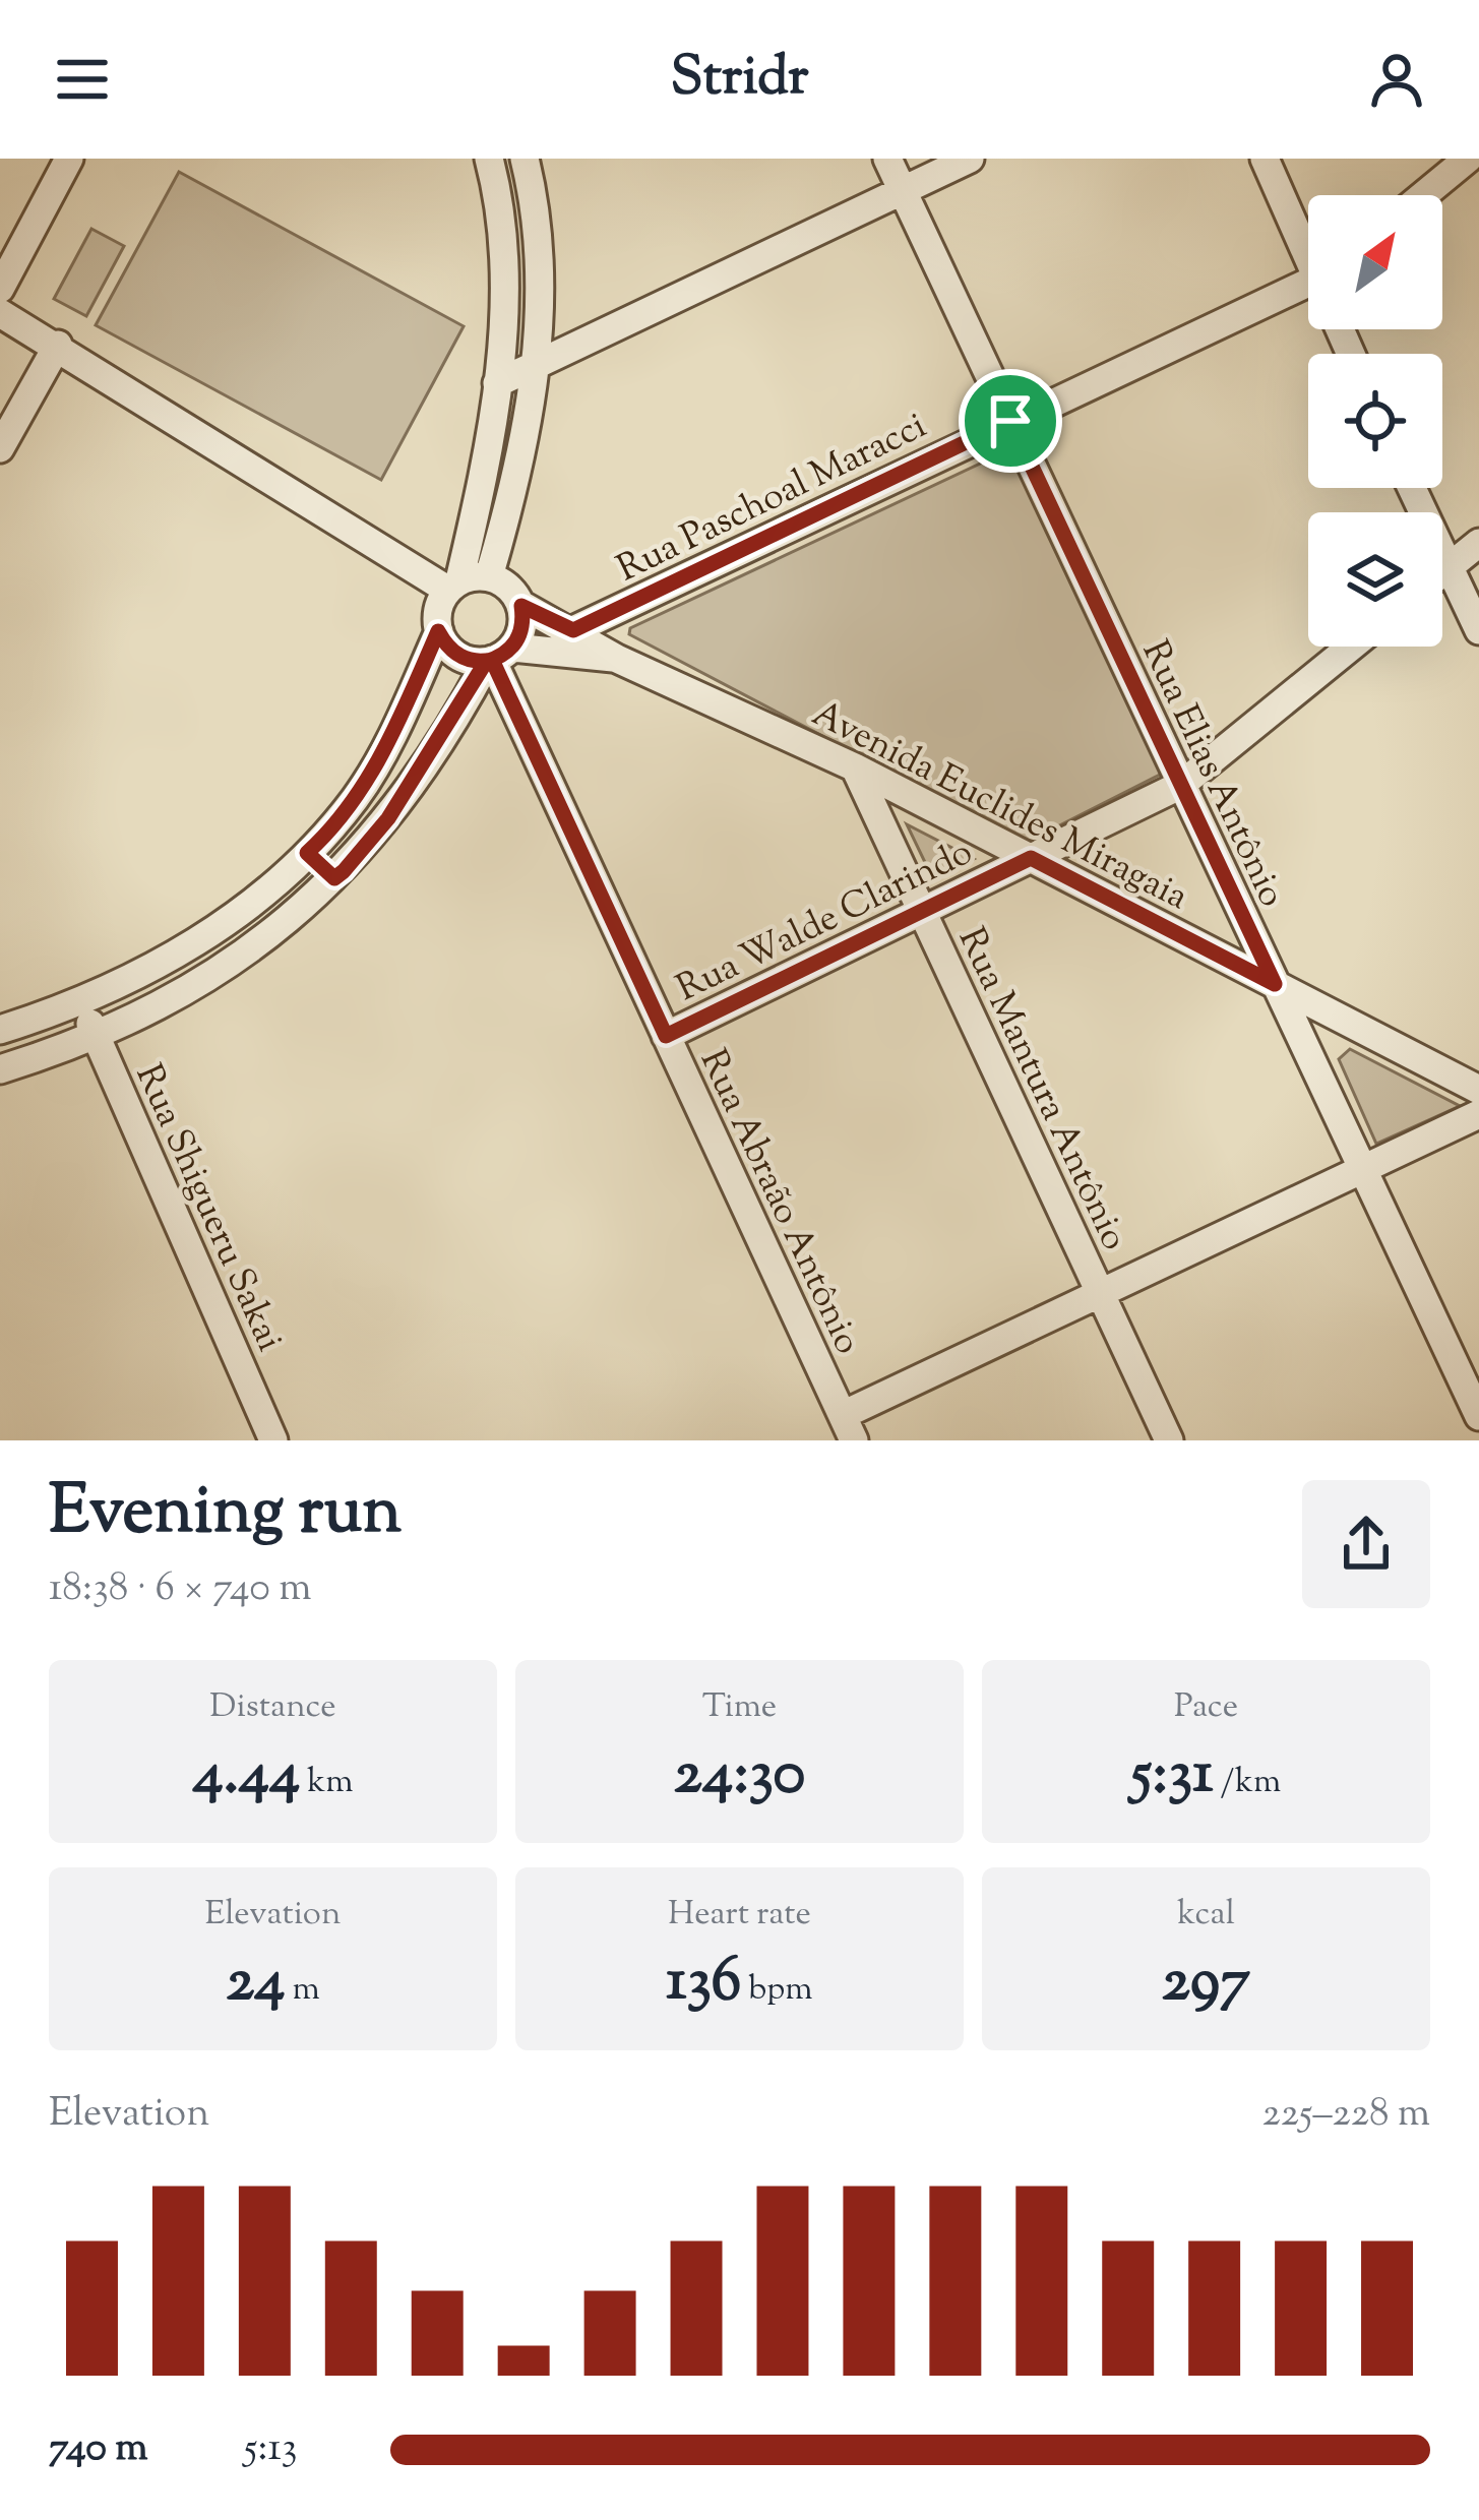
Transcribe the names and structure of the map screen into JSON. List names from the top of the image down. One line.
{"streets":{"street":["Rua Paschoal Maracci","Rua Elias Antônio","Avenida Euclides Miragaia","Rua Walde Clarindo","Rua Mantura Antônio","Rua Abraão Antônio","Rua Shigueru Sakai"]},"crossings":[["Rua Paschoal Maracci","Rua Elias Antônio"],["Rua Paschoal Maracci","Avenida Euclides Miragaia"],["Rua Elias Antônio","Avenida Euclides Miragaia"],["Rua Elias Antônio","Rua Walde Clarindo"],["Avenida Euclides Miragaia","Rua Walde Clarindo"],["Avenida Euclides Miragaia","Rua Mantura Antônio"],["Avenida Euclides Miragaia","Rua Abraão Antônio"],["Rua Walde Clarindo","Rua Mantura Antônio"],["Rua Walde Clarindo","Rua Abraão Antônio"]],"north":"top right","page":{"header":"Stridr","heading":["Evening run","18:38 · 6 × 740 m"],"stats":[["Distance","4.44 km"],["Time","24:30"],["Pace","5:31 /km"],["Elevation","24 m"],["Heart rate","136 bpm"],["kcal","297"]],"chart":["Elevation","225–228 m"],"list":[{"name":"740 m","note":"5:13"}]}}
